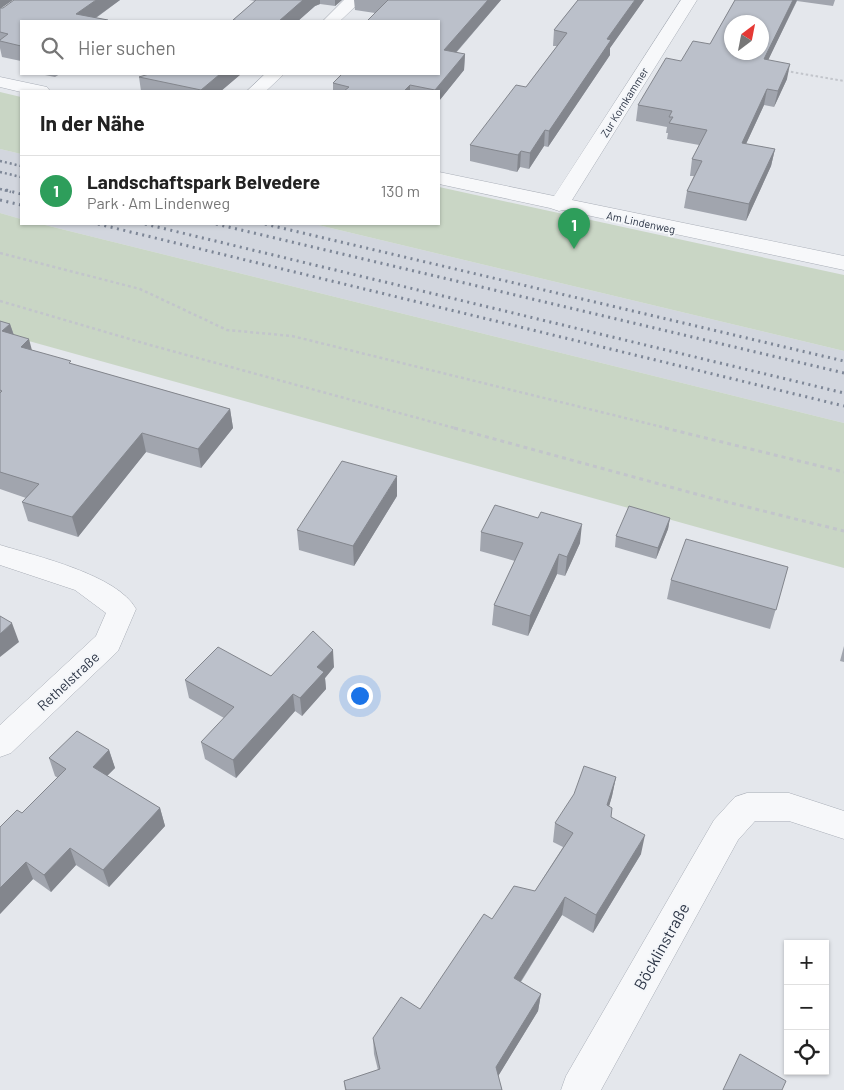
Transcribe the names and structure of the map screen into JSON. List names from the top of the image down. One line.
{"streets":{"street":["Zur Kornkammer","Am Lindenweg","Rethelstraße","Böcklinstraße"]},"crossings":[["Zur Kornkammer","Am Lindenweg"]],"north":"top right","page":{"search":"Hier suchen","heading":"In der Nähe","list":[{"mark":"1","name":"Landschaftspark Belvedere","note":"Park · Am Lindenweg","value":"130 m"}],"pins":"1","map_buttons":["+","−"]}}
